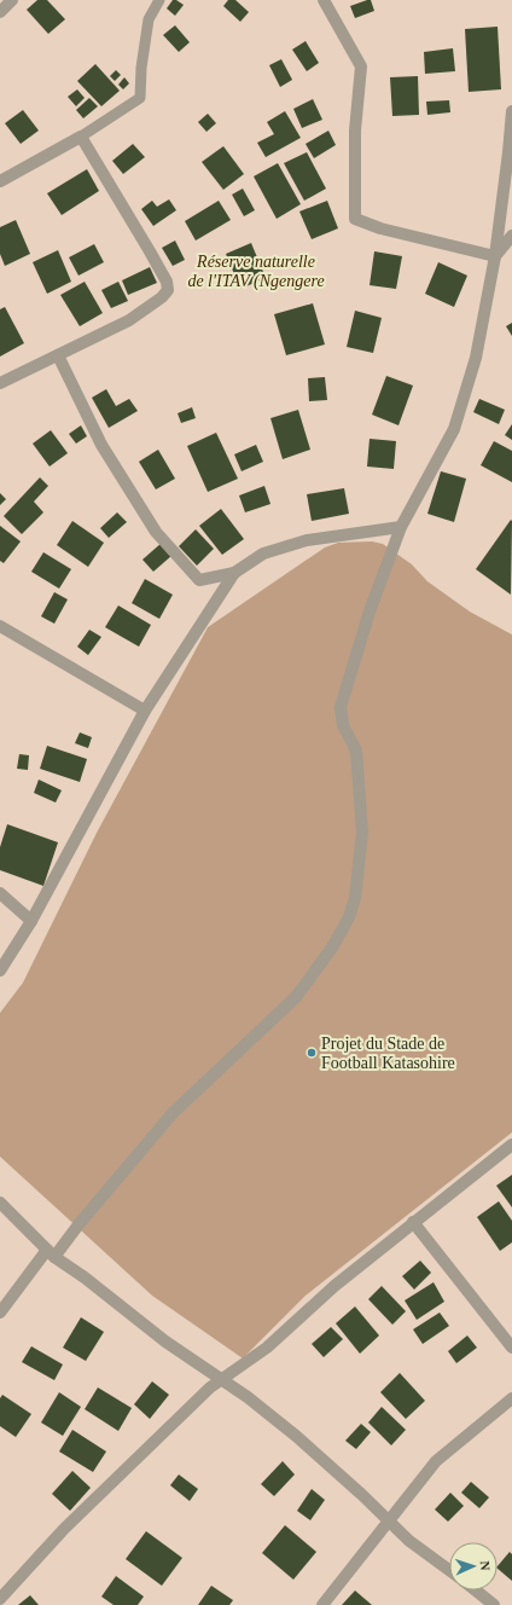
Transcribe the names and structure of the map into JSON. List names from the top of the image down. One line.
{"parks":["Réserve naturelle de l'ITAV (Ngengere"],"places":["Projet du Stade de Football Katasohire"],"north":"right"}
